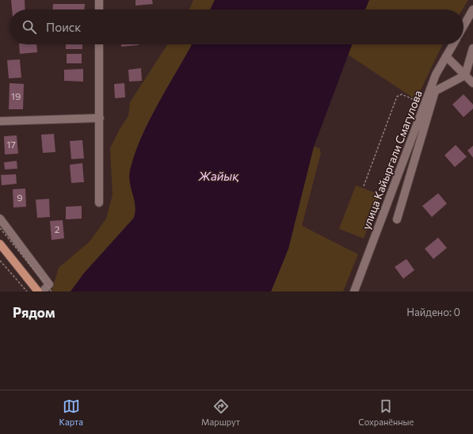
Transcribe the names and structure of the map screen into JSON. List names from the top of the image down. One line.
{"streets":{"street":["улица Кайыргали Смагулова"]},"water":["Жайық"],"house_numbers":["19","17","9","2"],"page":{"search":"Поиск","heading":["Рядом","Найдено: 0"],"nav":["Карта","Маршрут","Сохранённые"]}}
